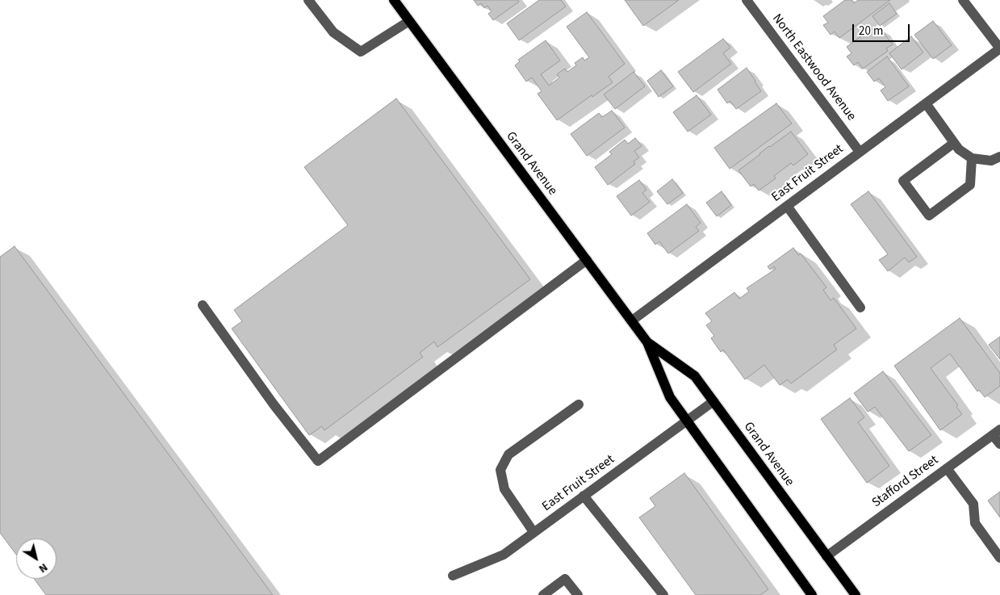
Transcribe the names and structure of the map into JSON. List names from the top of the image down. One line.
{"streets":{"main road":["Grand Avenue"],"street":["North Eastwood Avenue","East Fruit Street","Stafford Street"]},"crossings":[["North Eastwood Avenue","East Fruit Street"],["Grand Avenue","East Fruit Street"],["Grand Avenue","Stafford Street"]],"scale_bar":"20 m","north":"bottom right"}
